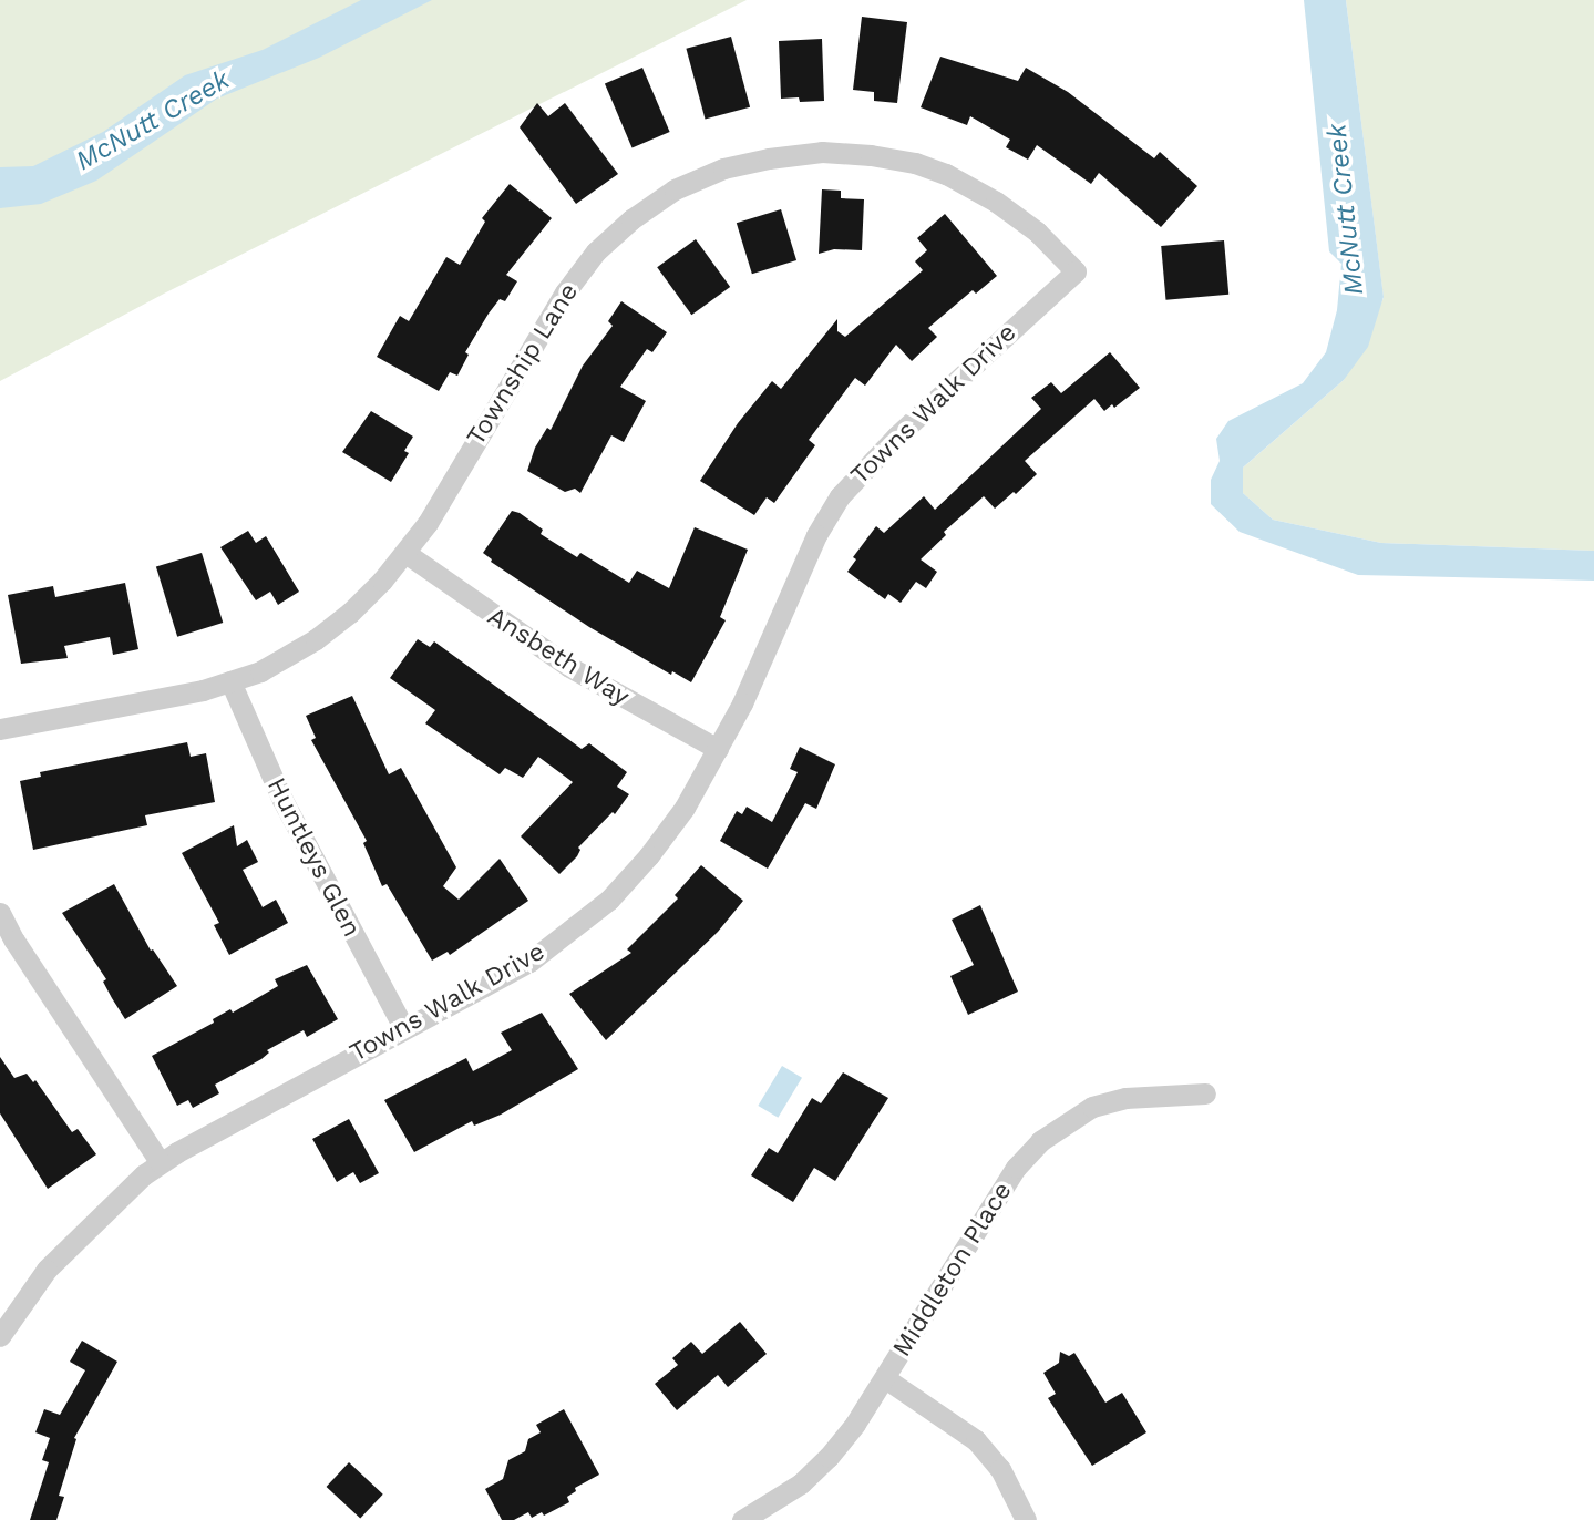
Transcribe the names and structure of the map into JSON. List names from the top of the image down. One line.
{"streets":{"street":["Township Lane","Towns Walk Drive","Ansbeth Way","Huntleys Glen","Middleton Place"]},"crossings":[["Township Lane","Towns Walk Drive"],["Township Lane","Ansbeth Way"],["Township Lane","Huntleys Glen"],["Towns Walk Drive","Ansbeth Way"],["Towns Walk Drive","Huntleys Glen"]],"water":["McNutt Creek"]}
